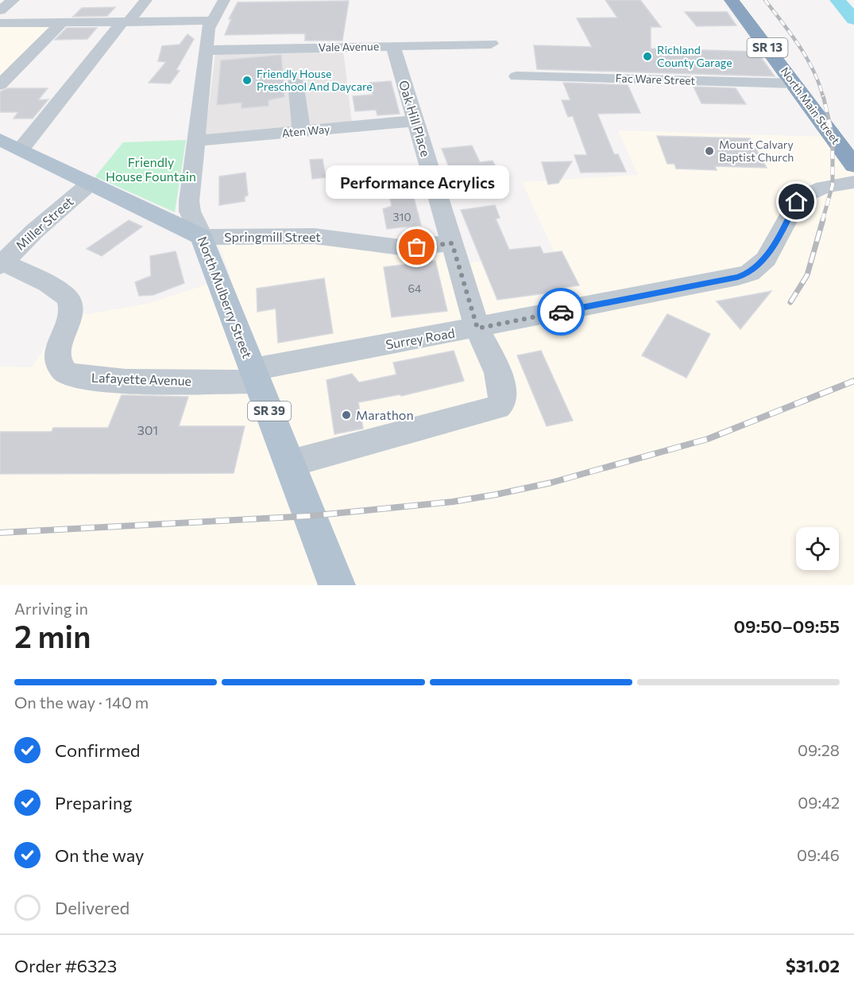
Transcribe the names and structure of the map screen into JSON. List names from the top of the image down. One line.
{"streets":{"highway":["SR 13","North Main Street"],"main road":["Springmill Street","North Mulberry Street","SR 39"],"street":["Vale Avenue","Fac Ware Street","Oak Hill Place","Aten Way","Miller Street","Surrey Road","Lafayette Avenue"]},"crossings":[["Vale Avenue","Oak Hill Place"],["Vale Avenue","North Mulberry Street"],["SR 13","Fac Ware Street"],["SR 13","North Main Street"],["Fac Ware Street","North Main Street"],["Oak Hill Place","Aten Way"],["Oak Hill Place","Springmill Street"],["Oak Hill Place","North Mulberry Street"],["Oak Hill Place","Surrey Road"],["Aten Way","North Mulberry Street"],["Miller Street","Springmill Street"],["Miller Street","Lafayette Avenue"],["Springmill Street","North Mulberry Street"],["North Mulberry Street","Surrey Road"],["North Mulberry Street","Lafayette Avenue"],["Surrey Road","Lafayette Avenue"]],"parks":["Friendly House Fountain"],"places":["Richland County Garage","Friendly House Preschool And Daycare","Mount Calvary Baptist Church","Performance Acrylics","Marathon"],"house_numbers":["310","64","301"],"page":{"bubble":"Performance Acrylics","heading":["2 min","Arriving in","09:50–09:55"],"panel":["Order #6323","$31.02"],"bar":"On the way · 140 m","list":[["Confirmed","09:28"],["Preparing","09:42"],["On the way","09:46"],"Delivered"]}}
